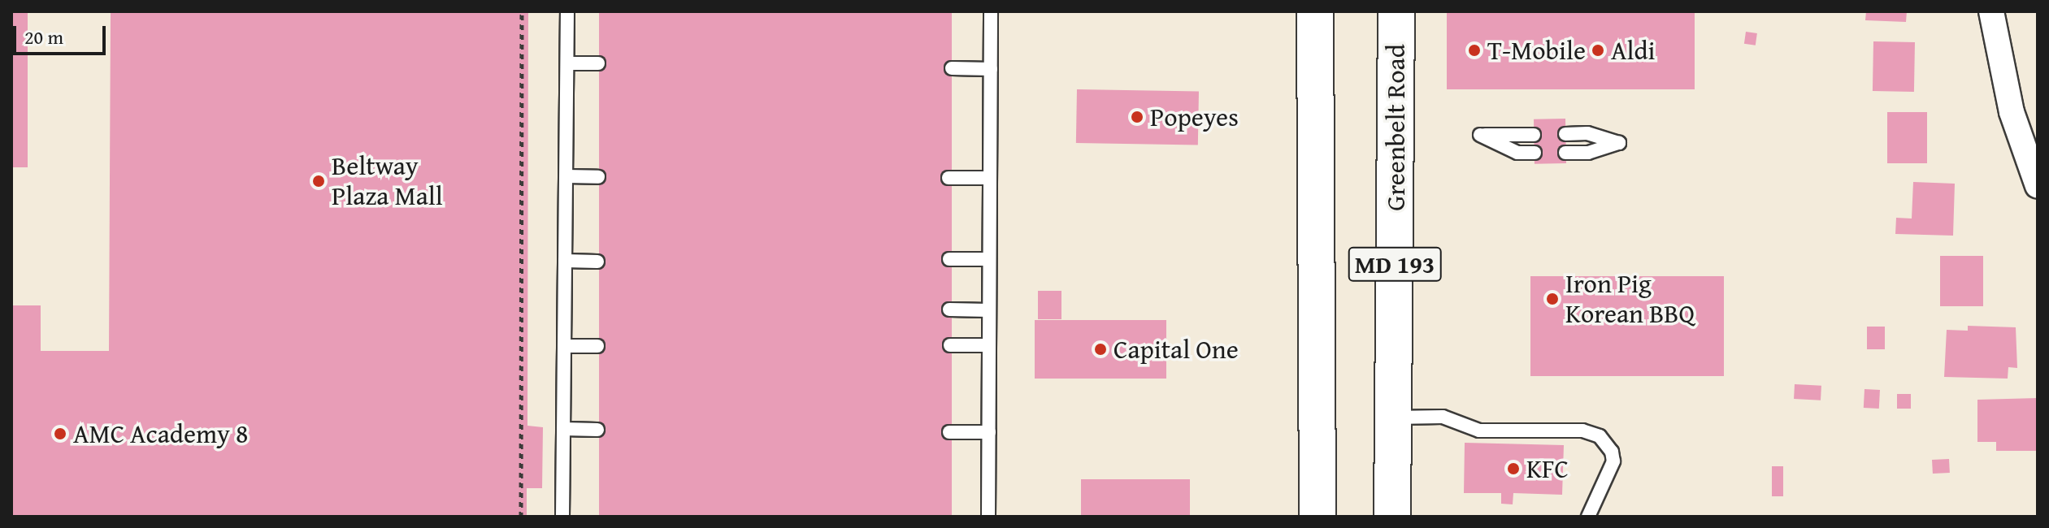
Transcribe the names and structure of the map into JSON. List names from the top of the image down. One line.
{"streets":{"main road":["Greenbelt Road","MD 193"]},"places":["T-Mobile","Aldi","Popeyes","Beltway Plaza Mall","Iron Pig Korean BBQ","Capital One","AMC Academy 8","KFC"],"scale_bar":"20 m"}
